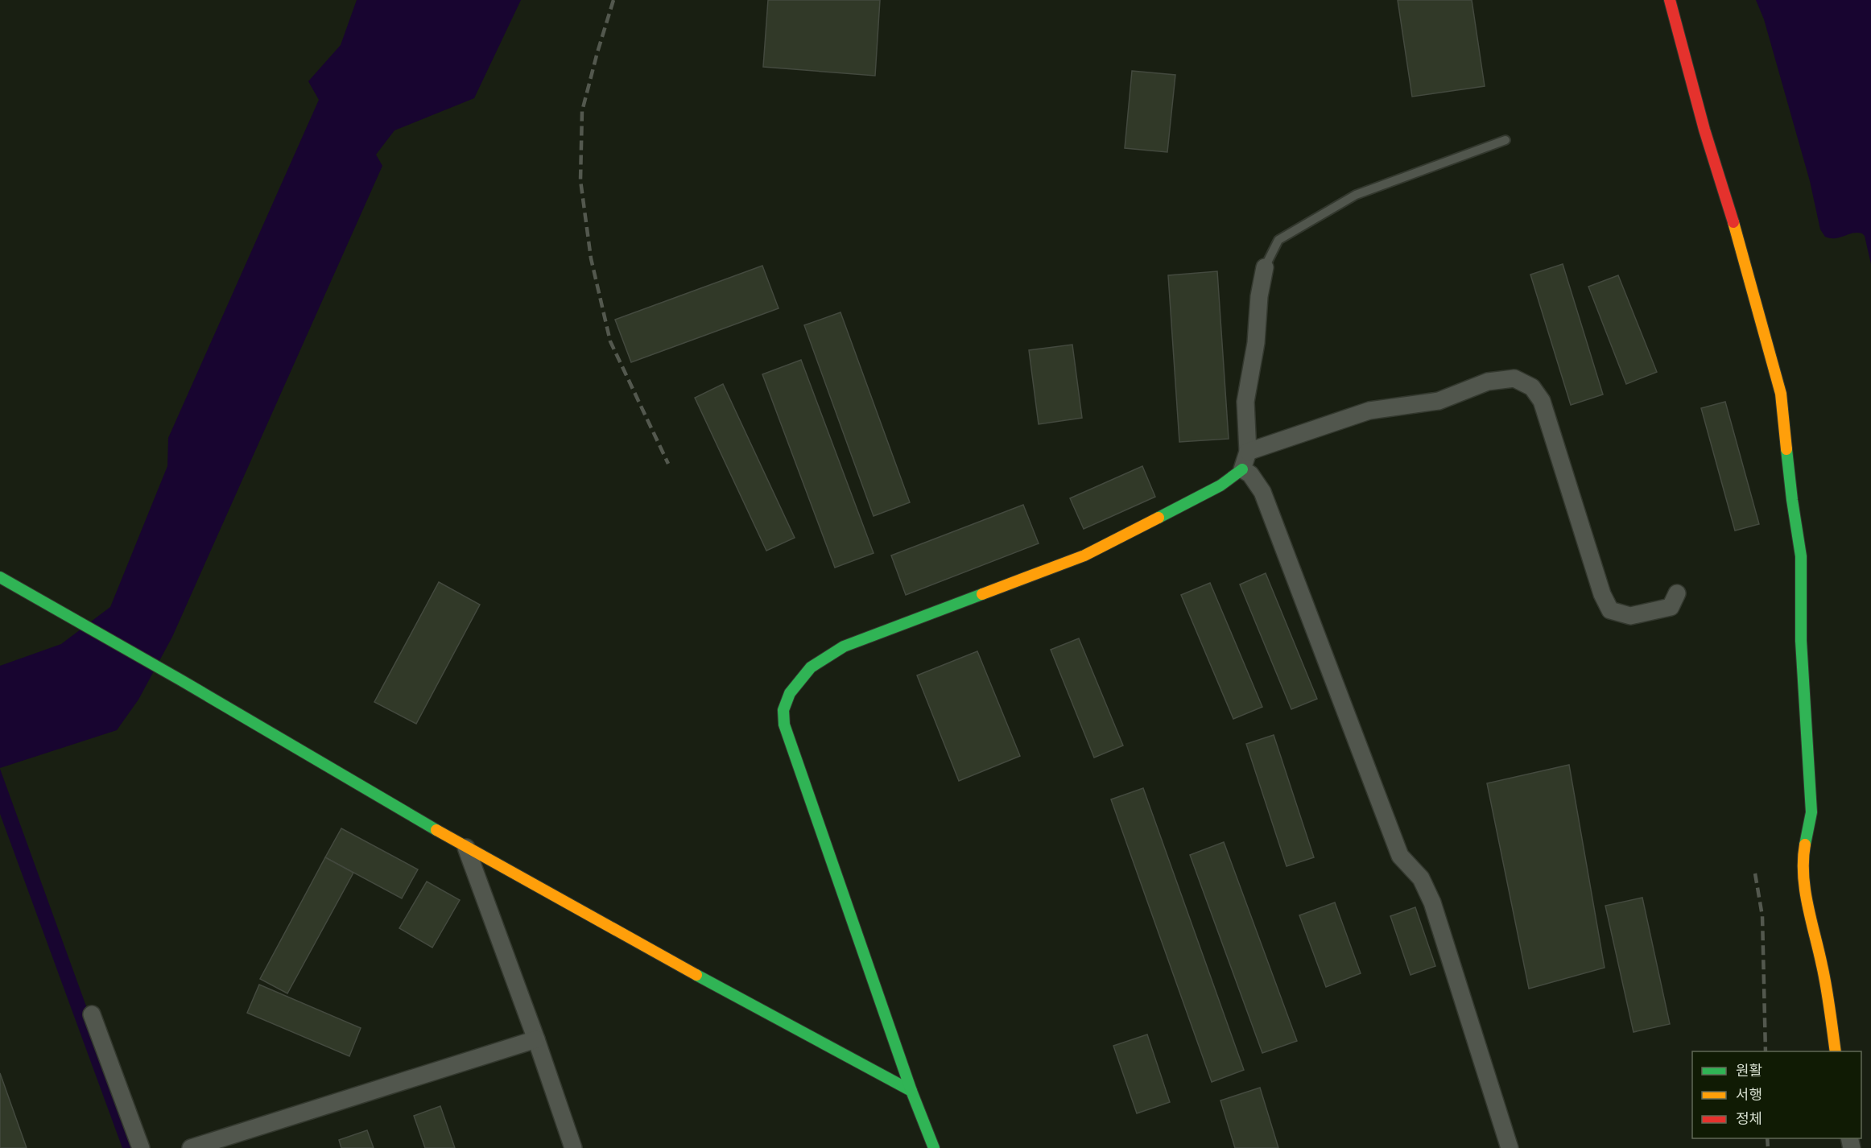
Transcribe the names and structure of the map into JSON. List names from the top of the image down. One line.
{"legend":["원활","서행","정체"]}
